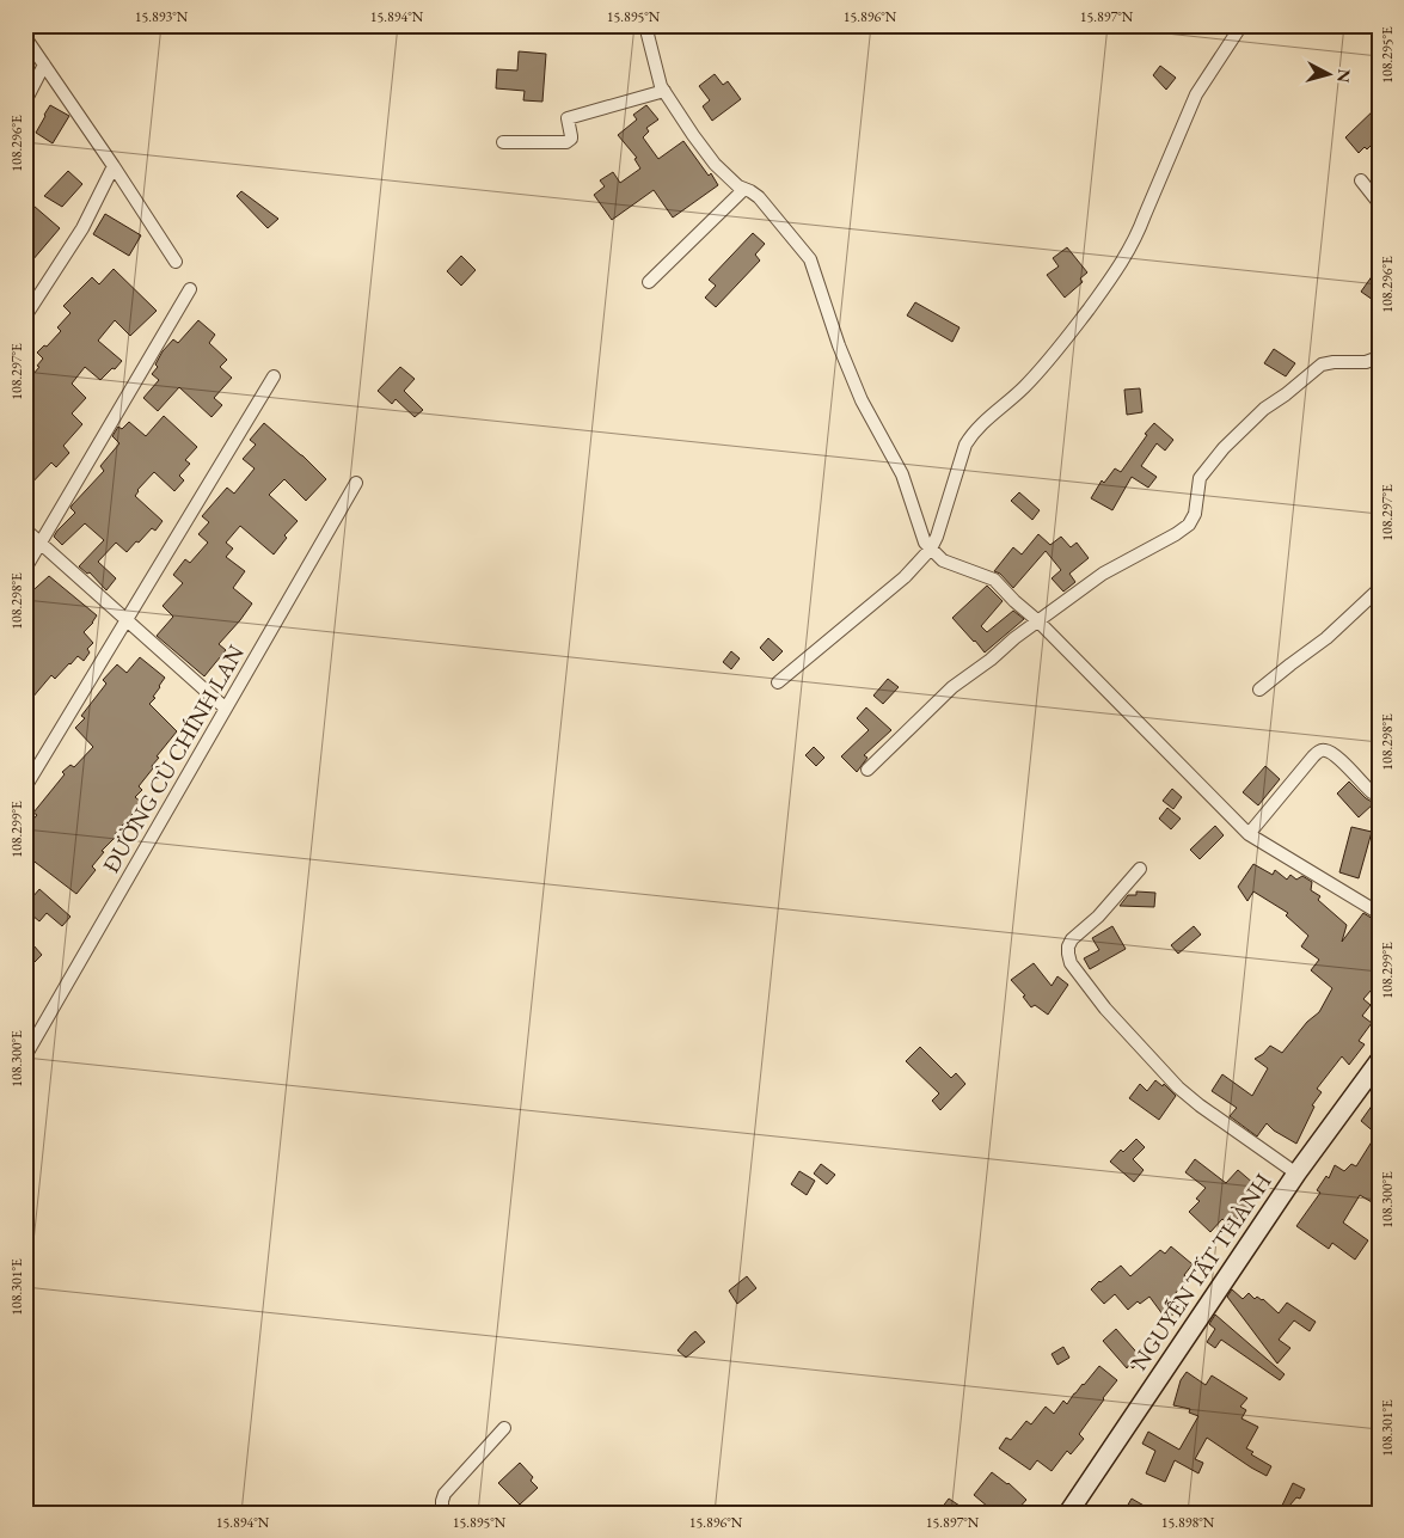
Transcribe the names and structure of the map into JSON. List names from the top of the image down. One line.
{"streets":{"main road":["NGUYỄN TẤT THÀNH"],"street":["ĐƯỜNG CÙ CHÍNH LAN"]},"north":"right","coordinates":["15.893°N","15.894°N","15.895°N","15.896°N","15.897°N","108.295°E","108.296°E","108.297°E","108.298°E","108.299°E","108.300°E","108.301°E","15.898°N"]}
